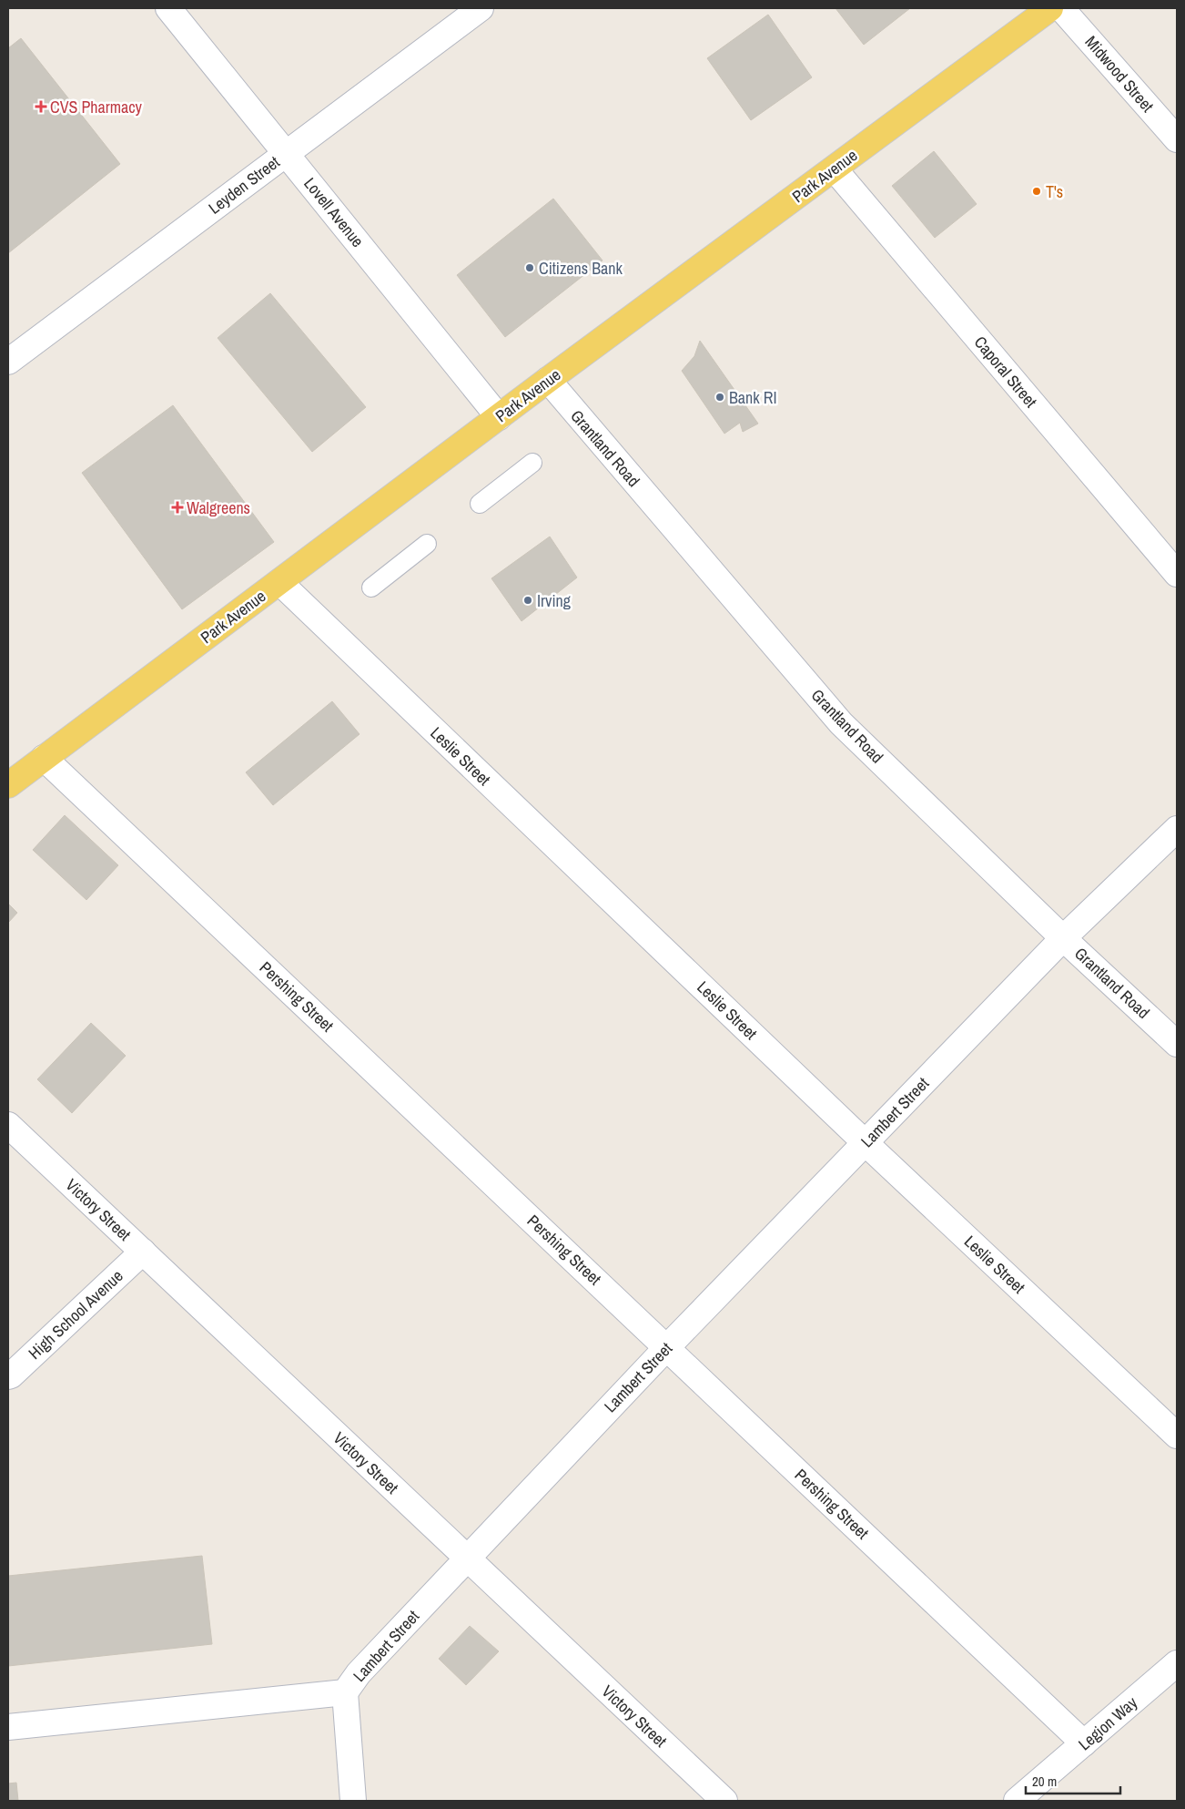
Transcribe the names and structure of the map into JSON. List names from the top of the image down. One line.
{"streets":{"main road":["Park Avenue"],"street":["Midwood Street","Leyden Street","Lovell Avenue","Caporal Street","Grantland Road","Leslie Street","Pershing Street","Lambert Street","Victory Street","High School Avenue","Legion Way"]},"crossings":[["Park Avenue","Lovell Avenue"],["Park Avenue","Caporal Street"],["Park Avenue","Grantland Road"],["Park Avenue","Leslie Street"],["Park Avenue","Pershing Street"],["Leyden Street","Lovell Avenue"],["Grantland Road","Lambert Street"],["Leslie Street","Lambert Street"],["Pershing Street","Lambert Street"],["Pershing Street","Legion Way"],["Lambert Street","Victory Street"],["Victory Street","High School Avenue"]],"places":{"health":["CVS Pharmacy","Walgreens"],"other":["T's","Citizens Bank","Bank RI","Irving"]},"scale_bar":"20 m"}
